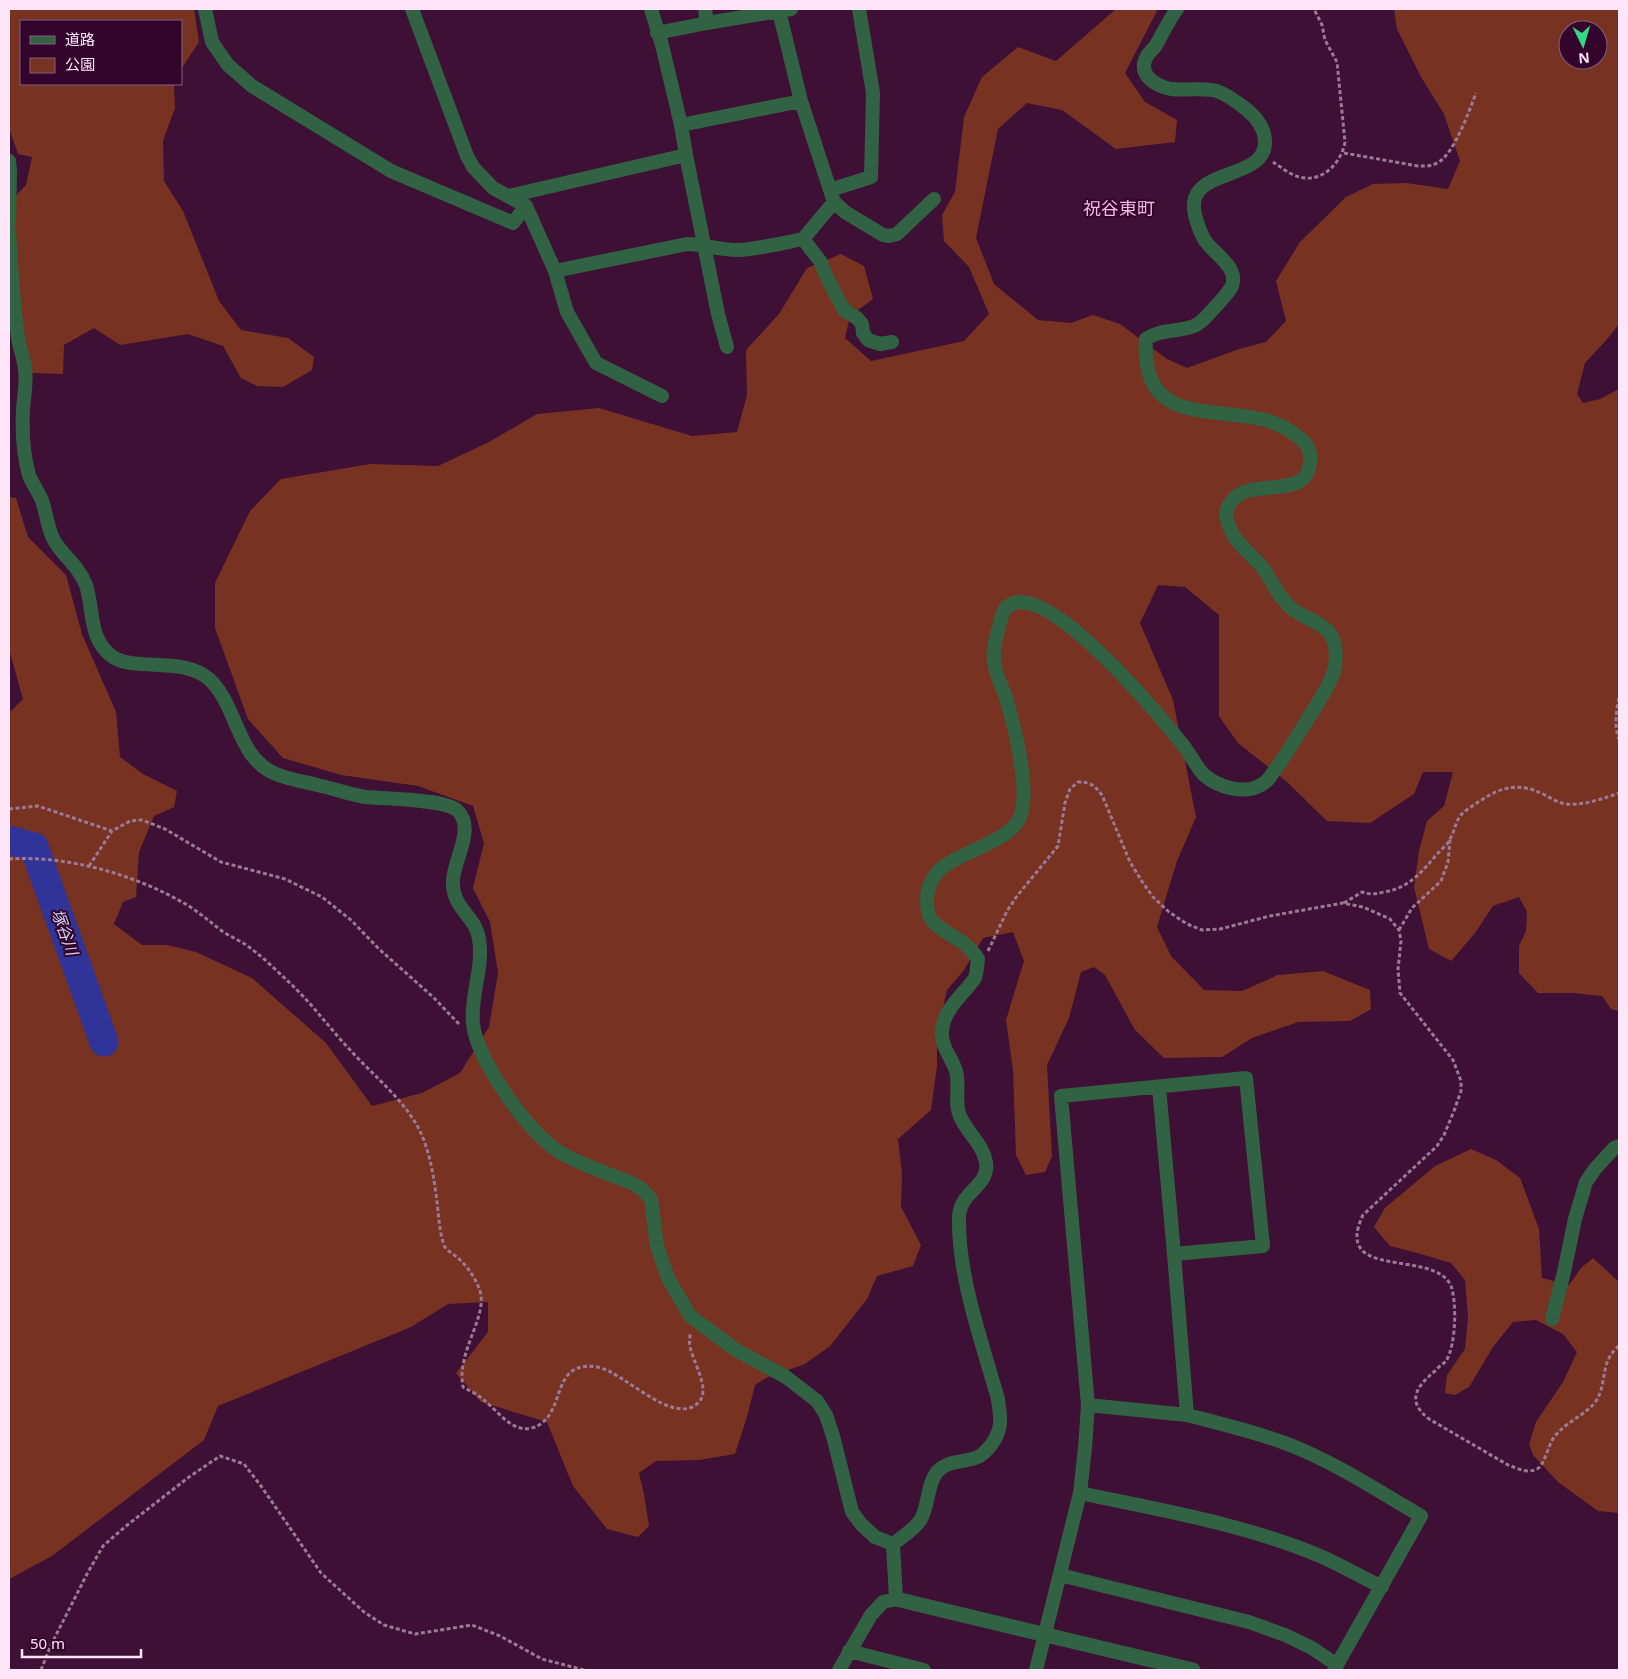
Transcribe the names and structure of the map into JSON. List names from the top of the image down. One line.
{"districts":["祝谷東町"],"water":["塚谷川"],"legend":["道路","公園"],"scale_bar":"50 m","north":"bottom"}
